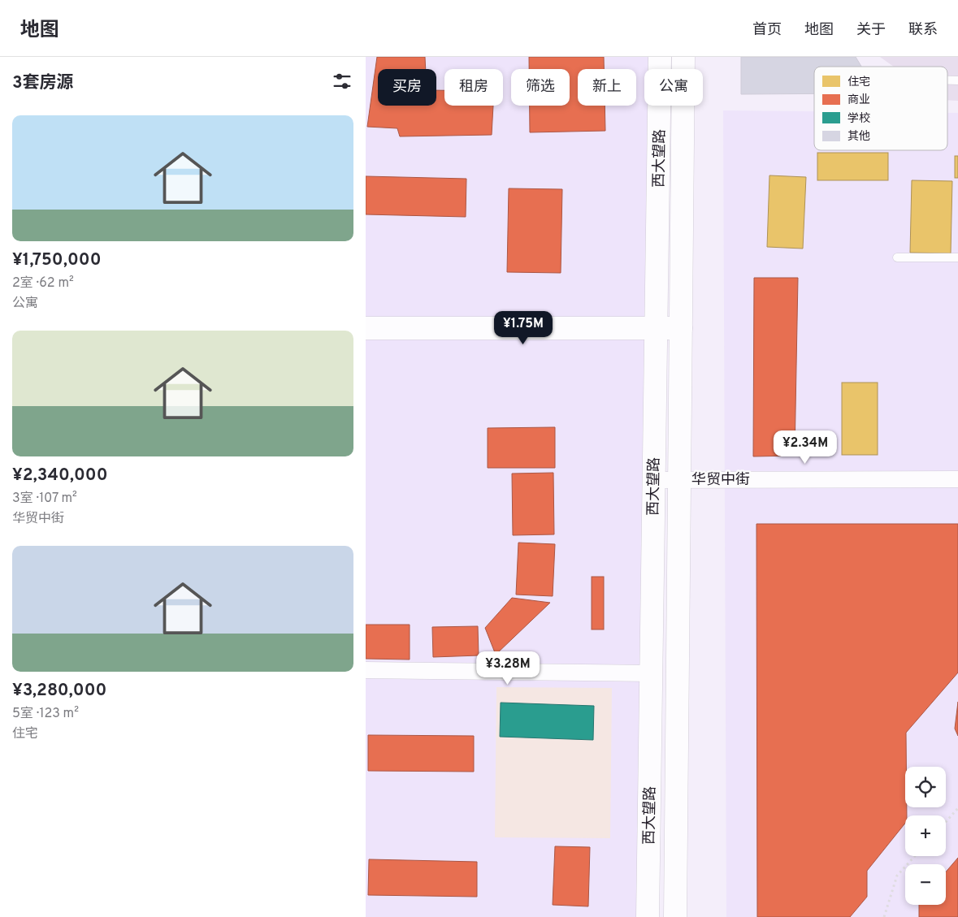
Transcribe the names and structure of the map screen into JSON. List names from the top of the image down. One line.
{"streets":{"main road":["西大望路"],"street":["华贸中街"]},"crossings":[["西大望路","华贸中街"]],"legend":["住宅","商业","学校","其他"],"page":{"header":"地图","nav":["首页","地图","关于","联系"],"heading":"3套房源","chip":["买房","租房","筛选","新上","公寓"],"list":[{"name":"¥1,750,000","note":"2室 · 62 m² · 公寓"},{"name":"¥2,340,000","note":"3室 · 107 m² · 华贸中街"},{"name":"¥3,280,000","note":"5室 · 123 m² · 住宅"}],"price":["¥1.75M","¥2.34M","¥3.28M"],"map_buttons":["+","−"]}}
